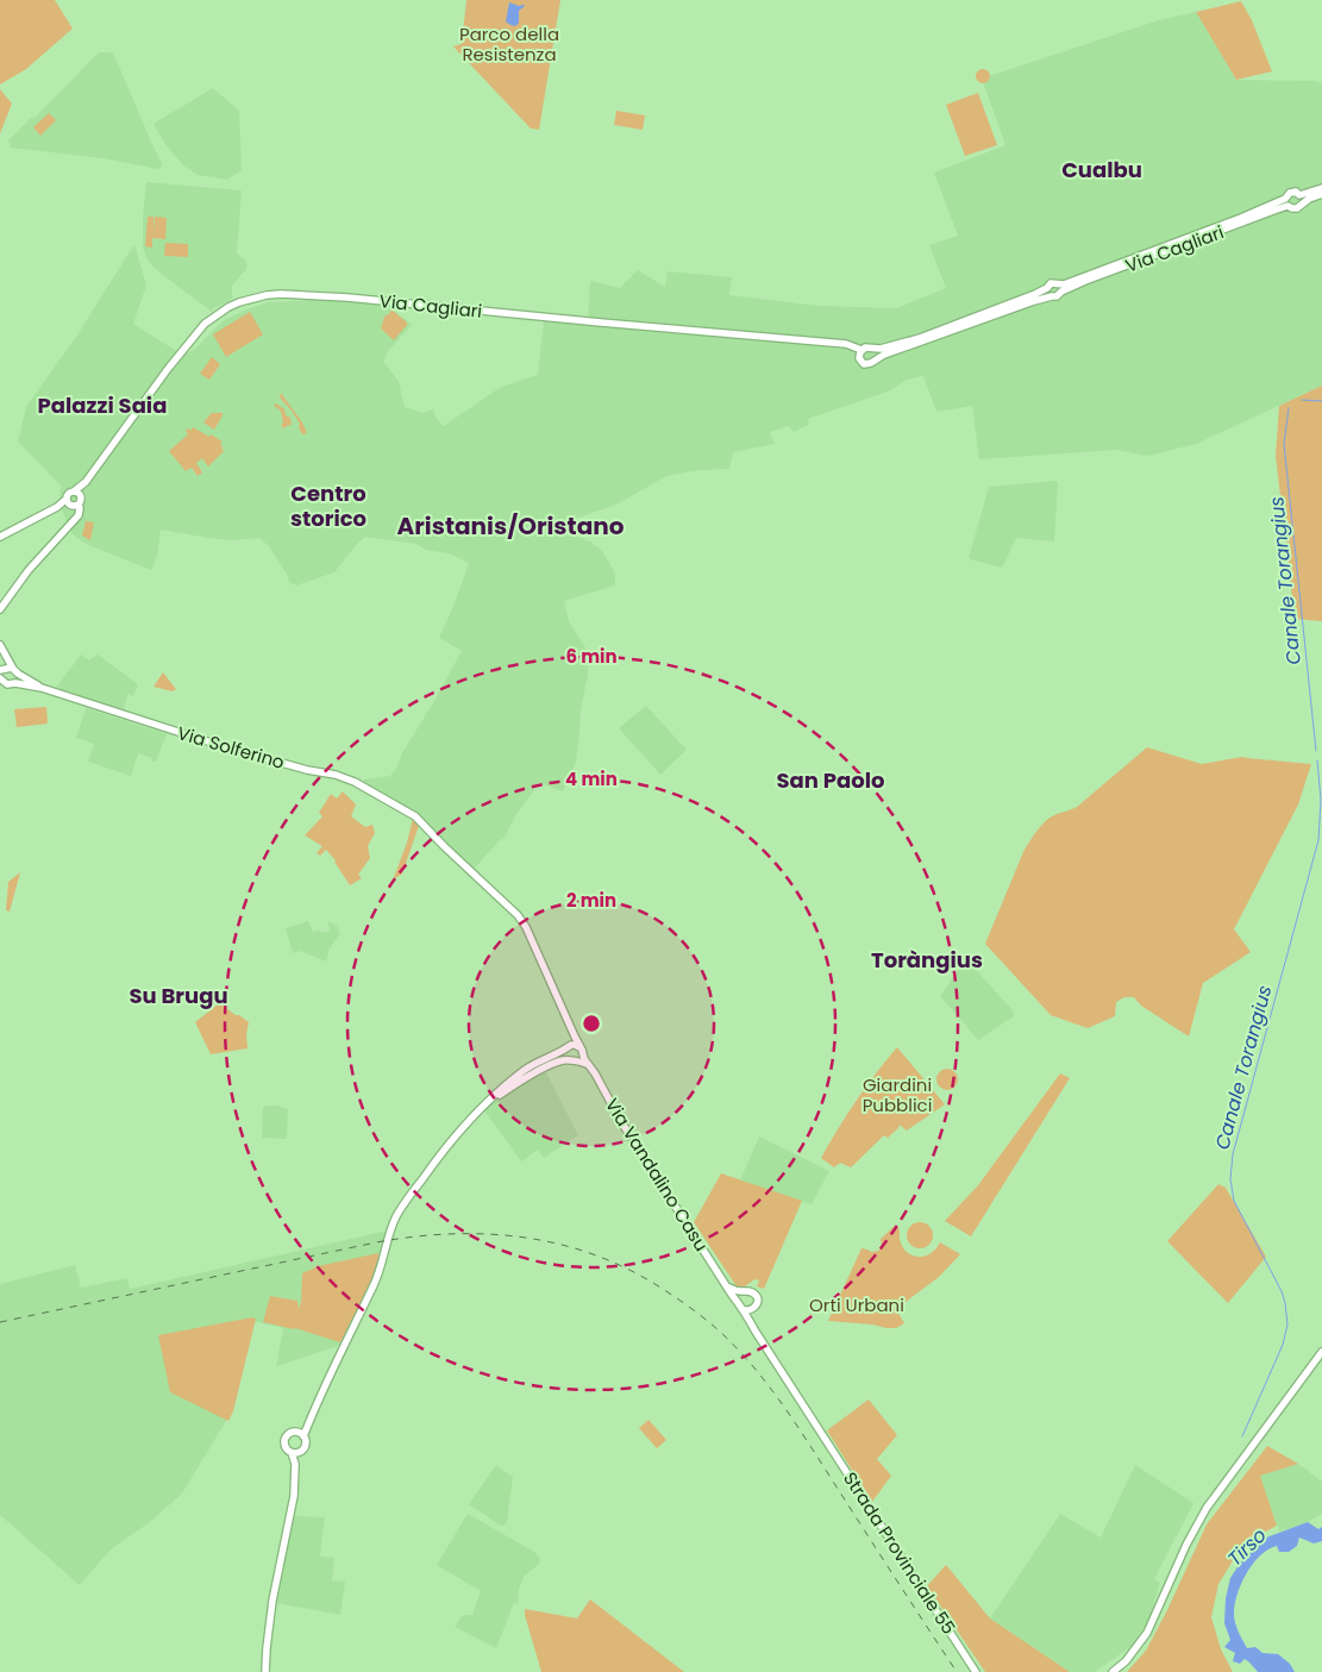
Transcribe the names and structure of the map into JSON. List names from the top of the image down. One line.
{"streets":{"main road":["Via Cagliari","Via Solferino","Via Vandalino Casu","Strada Provinciale 55"]},"crossings":[["Via Solferino","Via Vandalino Casu"],["Via Vandalino Casu","Strada Provinciale 55"]],"districts":["Cualbu","Palazzi Saia","Centro storico","Aristanis/Oristano","San Paolo","Toràngius","Su Brugu"],"water":["Canale Torangius","Tirso"],"parks":["Parco della Resistenza","Giardini Pubblici","Orti Urbani"],"rings":["6 min","4 min","2 min"]}
